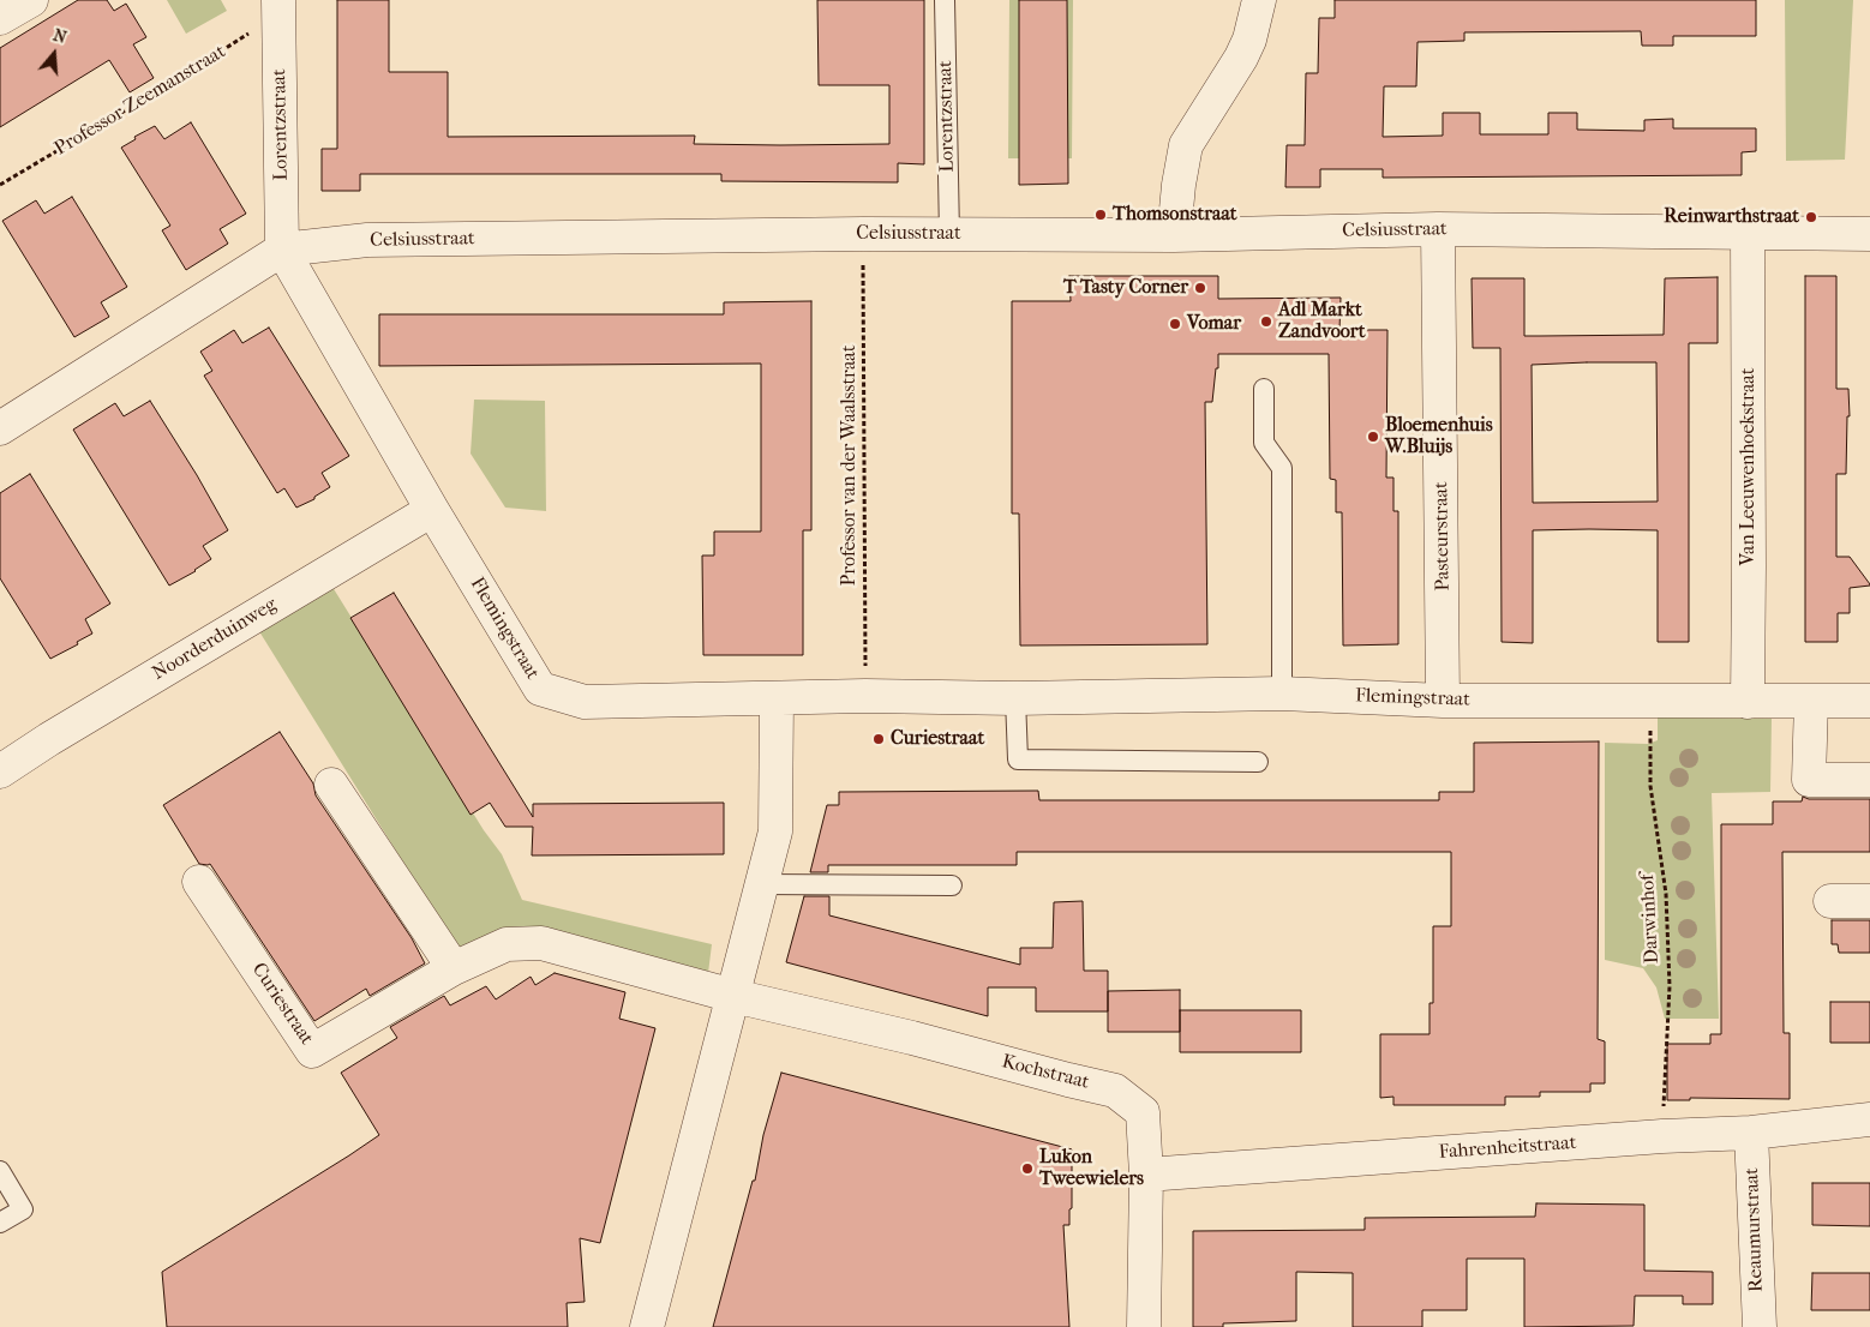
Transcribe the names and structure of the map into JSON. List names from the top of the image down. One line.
{"streets":{"street":["Lorentzstraat","Celsiusstraat","Van Leeuwenhoekstraat","Pasteurstraat","Flemingstraat","Noorderduinweg","Curiestraat","Kochstraat","Fahrenheitstraat","Reaumurstraat"],"path":["Professor Zeemanstraat","Professor van der Waalsstraat","Darwinhof"]},"crossings":[["Professor Zeemanstraat","Lorentzstraat"],["Lorentzstraat","Celsiusstraat"],["Lorentzstraat","Flemingstraat"],["Celsiusstraat","Professor van der Waalsstraat"],["Celsiusstraat","Van Leeuwenhoekstraat"],["Celsiusstraat","Pasteurstraat"],["Celsiusstraat","Flemingstraat"],["Professor van der Waalsstraat","Flemingstraat"],["Van Leeuwenhoekstraat","Flemingstraat"],["Pasteurstraat","Flemingstraat"],["Flemingstraat","Noorderduinweg"],["Flemingstraat","Darwinhof"],["Darwinhof","Fahrenheitstraat"],["Curiestraat","Kochstraat"],["Kochstraat","Fahrenheitstraat"],["Fahrenheitstraat","Reaumurstraat"]],"places":["Thomsonstraat","Reinwarthstraat","T Tasty Corner","Adl Markt Zandvoort","Vomar","Bloemenhuis W.Bluijs","Curiestraat","Lukon Tweewielers"],"north":"top"}
